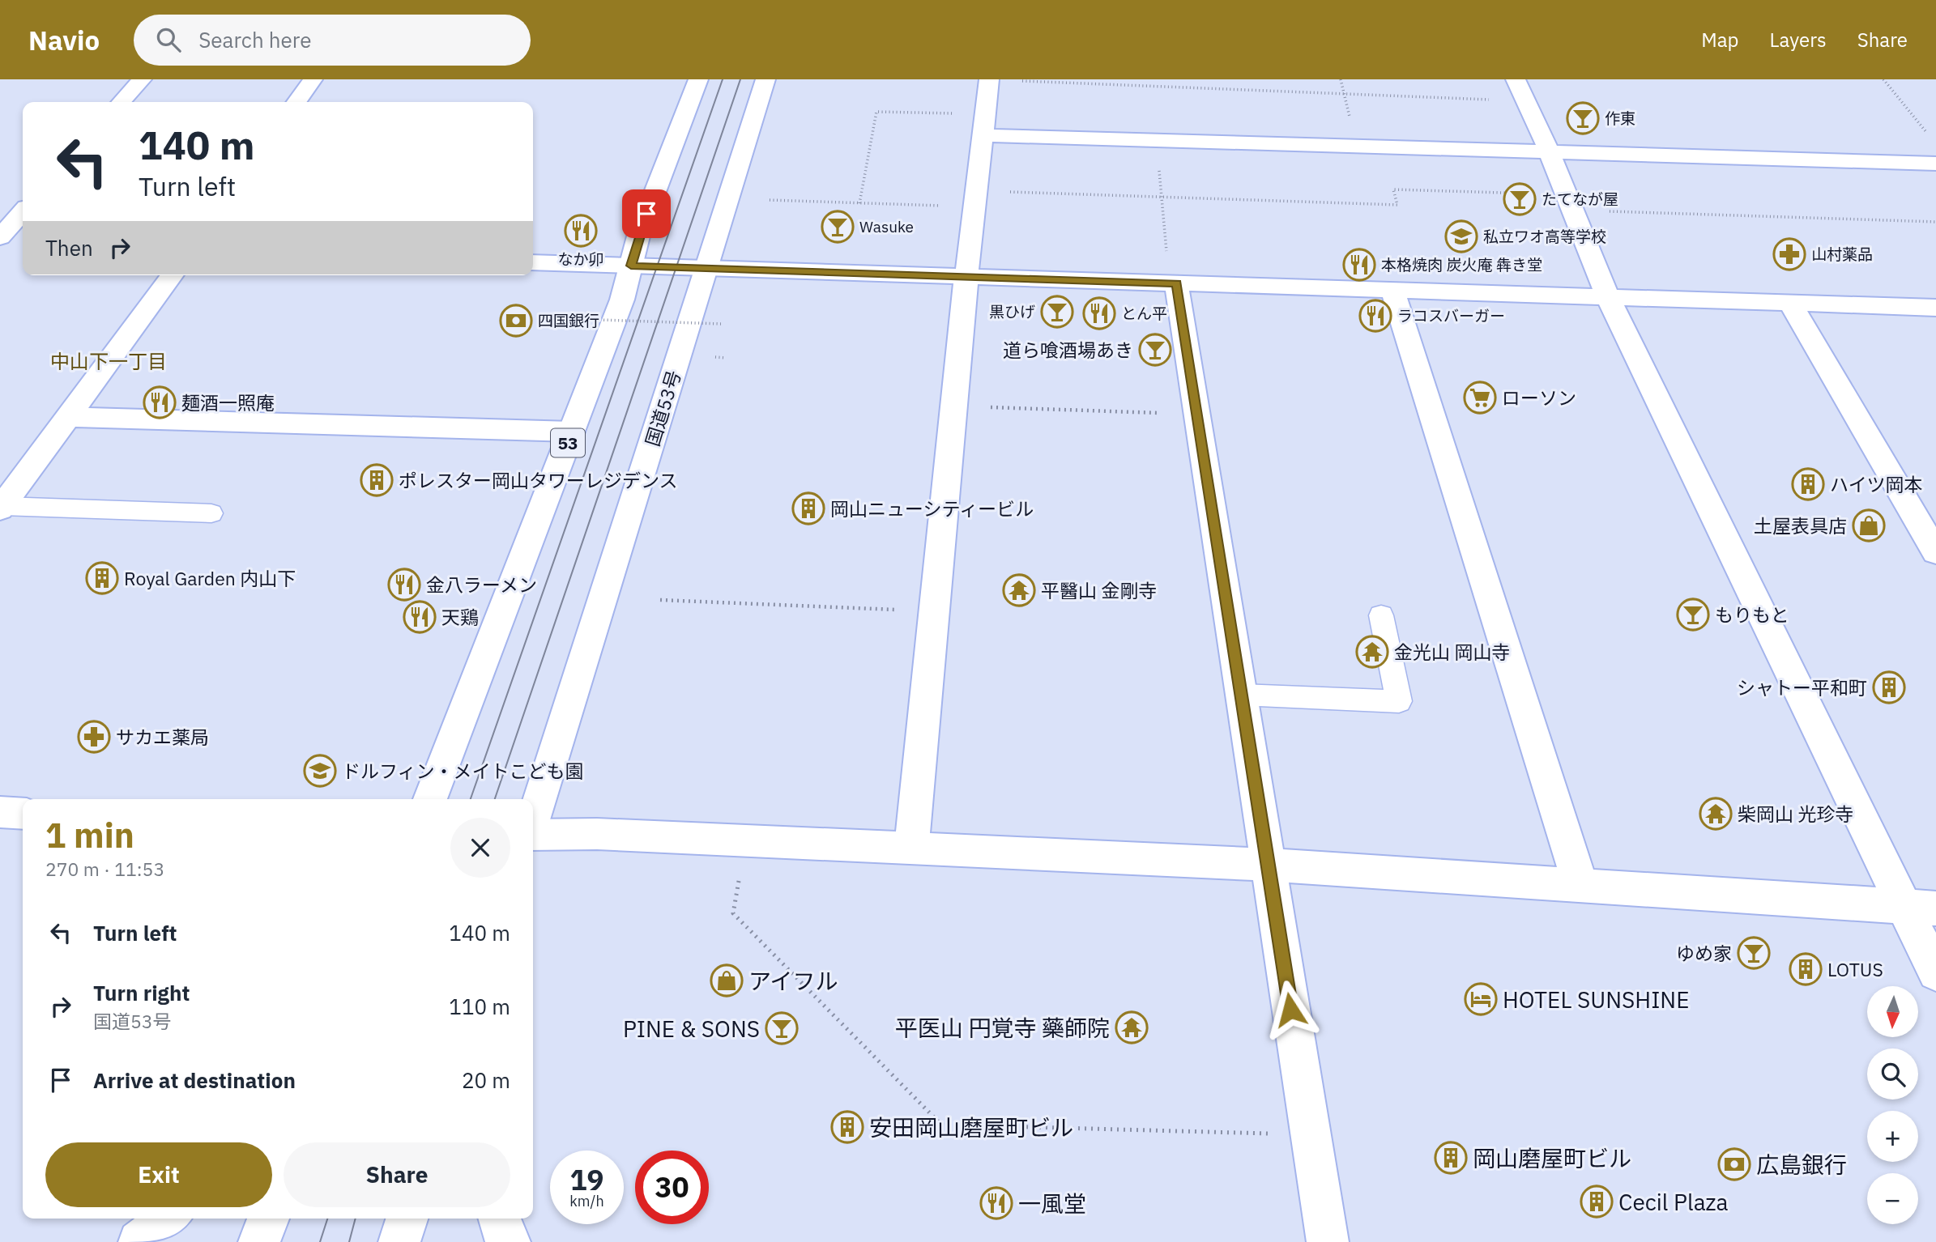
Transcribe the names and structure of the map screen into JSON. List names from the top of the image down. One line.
{"streets":{"main road":["国道53号","53"]},"districts":["中山下一丁目"],"places":{"bar":["作東","たてなが屋","Wasuke","黒ひげ","道ら喰酒場あき","もりもと","ゆめ家","PINE & SONS"],"restaurant":["なか卯","本格焼肉 炭火庵 犇き堂","とん平","ラコスバーガー","麺酒一照庵","金八ラーメン","天鶏","一風堂"],"school or university":["私立ワオ高等学校","ドルフィン・メイトこども園"],"pharmacy":["山村薬品","サカエ薬局"],"bank":["四国銀行","広島銀行"],"supermarket":["ローソン"],"building":["ポレスター岡山タワーレジデンス","ハイツ岡本","岡山ニューシティービル","Royal Garden 内山下","シャトー平和町","LOTUS","安田岡山磨屋町ビル","岡山磨屋町ビル","Cecil Plaza"],"shop":["土屋表具店","アイフル"],"temple":["平醫山 金剛寺","金光山 岡山寺","柴岡山 光珍寺","平医山 円覚寺 藥師院"],"hotel":["HOTEL SUNSHINE"]},"north":"bottom","page":{"header":"Navio","search":"Search here","nav":["Map","Layers","Share"],"turn":["140 m","Turn left"],"then":"Then","heading":["1 min","270 m · 11:53"],"list":[{"name":"Turn left","value":"140 m"},{"name":"Turn right","note":"国道53号","value":"110 m"},{"name":"Arrive at destination","value":"20 m"}],"map_buttons":["+","−"],"buttons":["Exit","Share"],"speed":"19 km/h","limit":"30"}}
